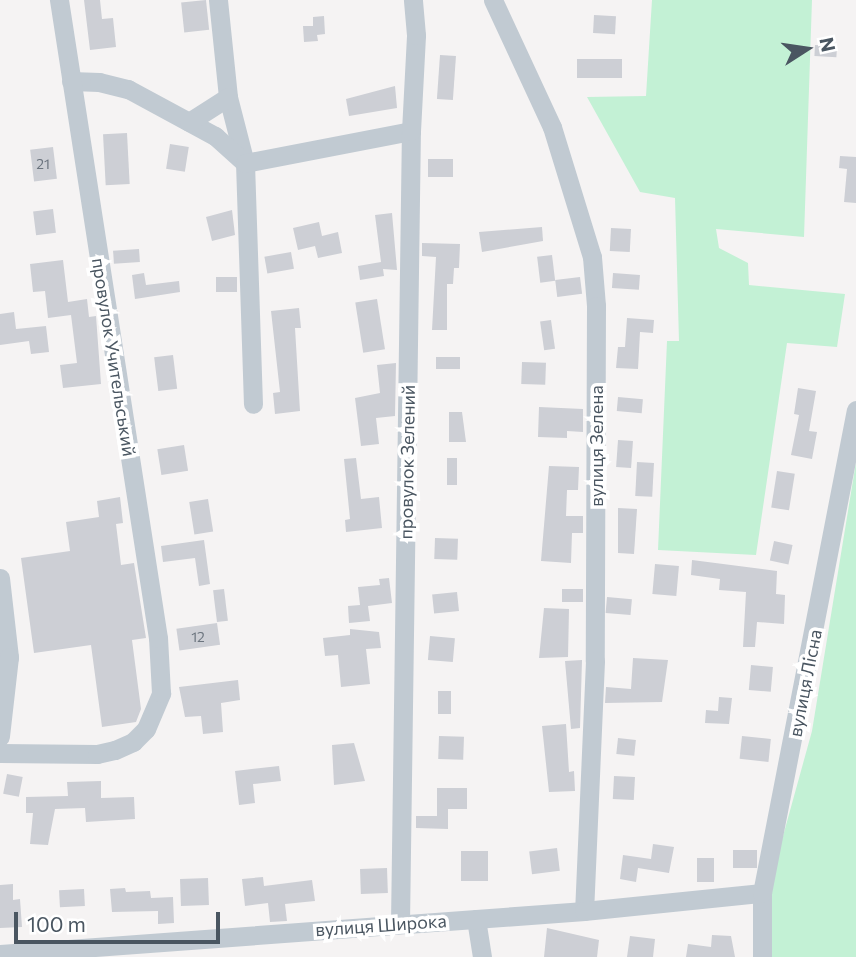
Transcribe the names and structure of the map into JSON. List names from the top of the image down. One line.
{"streets":{"street":["провулок Учительський","вулиця Зелена","провулок Зелений","вулиця Лісна","вулиця Широка"]},"crossings":[["вулиця Зелена","вулиця Широка"],["провулок Зелений","вулиця Широка"],["вулиця Лісна","вулиця Широка"]],"house_numbers":["21","12"],"scale_bar":"100 m","north":"right"}
